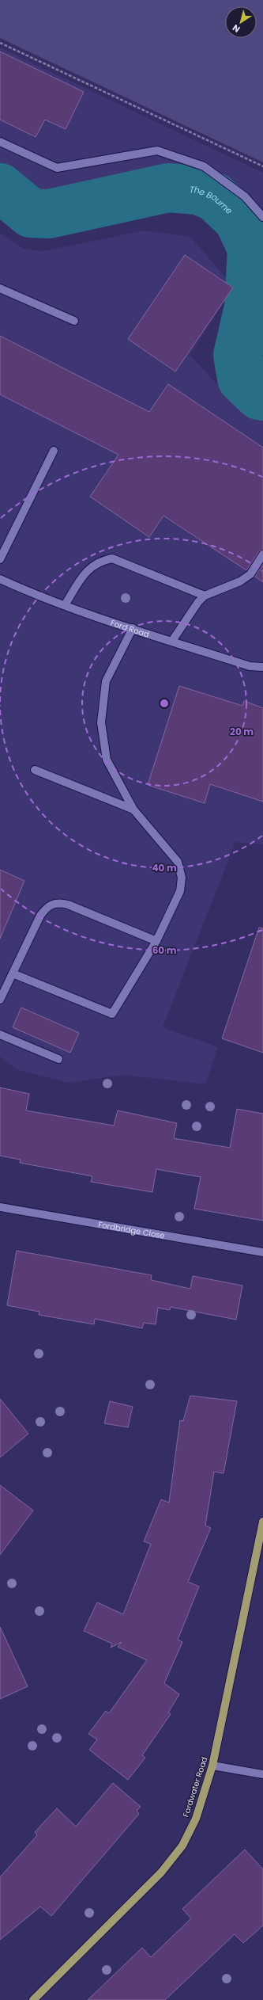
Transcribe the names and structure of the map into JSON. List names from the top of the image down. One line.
{"streets":{"main road":["Fordwater Road"],"street":["Ford Road","Fordbridge Close"]},"water":["The Bourne"],"north":"bottom left","rings":["20 m","40 m","60 m"]}
